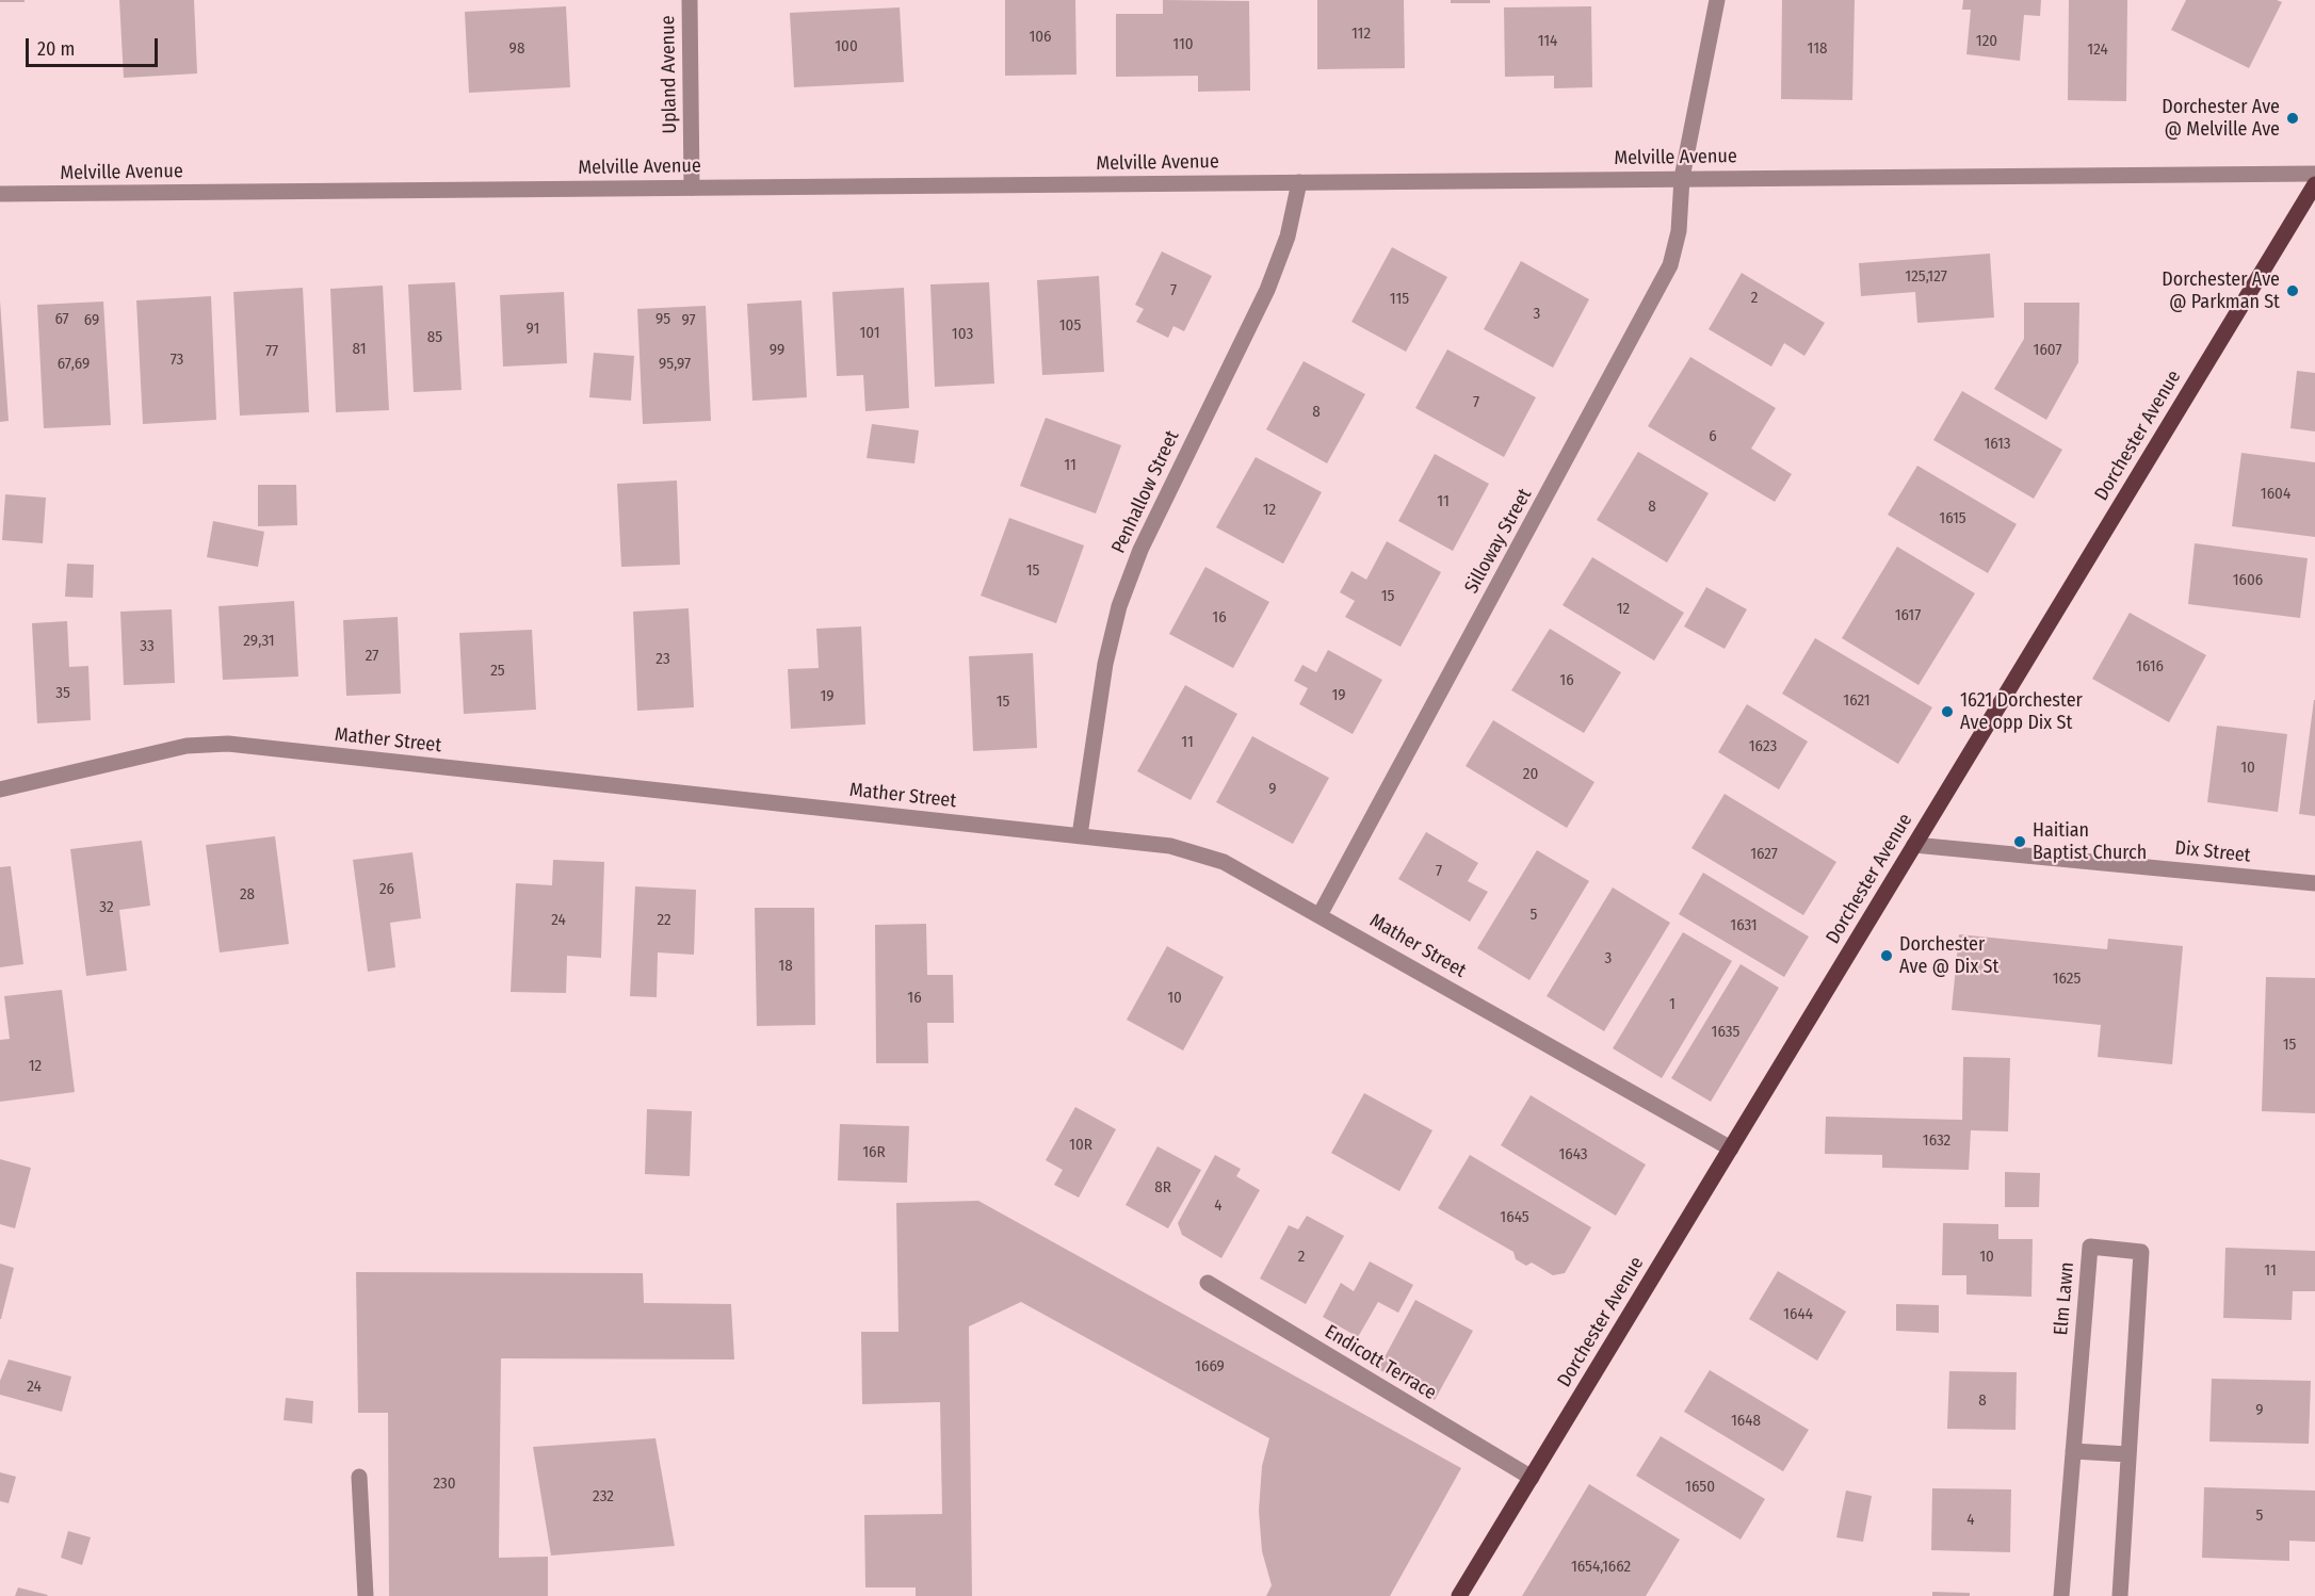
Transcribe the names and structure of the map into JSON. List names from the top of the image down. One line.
{"streets":{"main road":["Dorchester Avenue"],"street":["Upland Avenue","Melville Avenue","Penhallow Street","Silloway Street","Mather Street","Dix Street","Elm Lawn","Endicott Terrace"]},"crossings":[["Upland Avenue","Melville Avenue"],["Melville Avenue","Penhallow Street"],["Melville Avenue","Silloway Street"],["Dorchester Avenue","Mather Street"],["Dorchester Avenue","Dix Street"],["Dorchester Avenue","Endicott Terrace"],["Penhallow Street","Mather Street"],["Silloway Street","Mather Street"]],"places":["Dorchester Ave @ Melville Ave","Dorchester Ave @ Parkman St","1621 Dorchester Ave opp Dix St","Haitian Baptist Church","Dorchester Ave @ Dix St"],"house_numbers":["112","106","114","120","110","100","98","118","124","125,127","7","2","115","3","67","95","69","97","105","91","101","103","85","81","99","1607","77","73","67,69","95,97","7","8","6","1613","11","1604","11","8","12","1615","15","1606","15","12","1617","16","29,31","33","27","23","1616","25","16","35","19","19","1621","15","11","1623","10","20","9","1627","7","26","28","32","5","24","22","1631","3","18","1625","16","10","1","1635","15","12","1632","10R","16R","1643","8R","4","1645","2","10","11","1644","1669","24","8","9","1648","230","1650","232","5","4","1654,1662"],"scale_bar":"20 m"}
